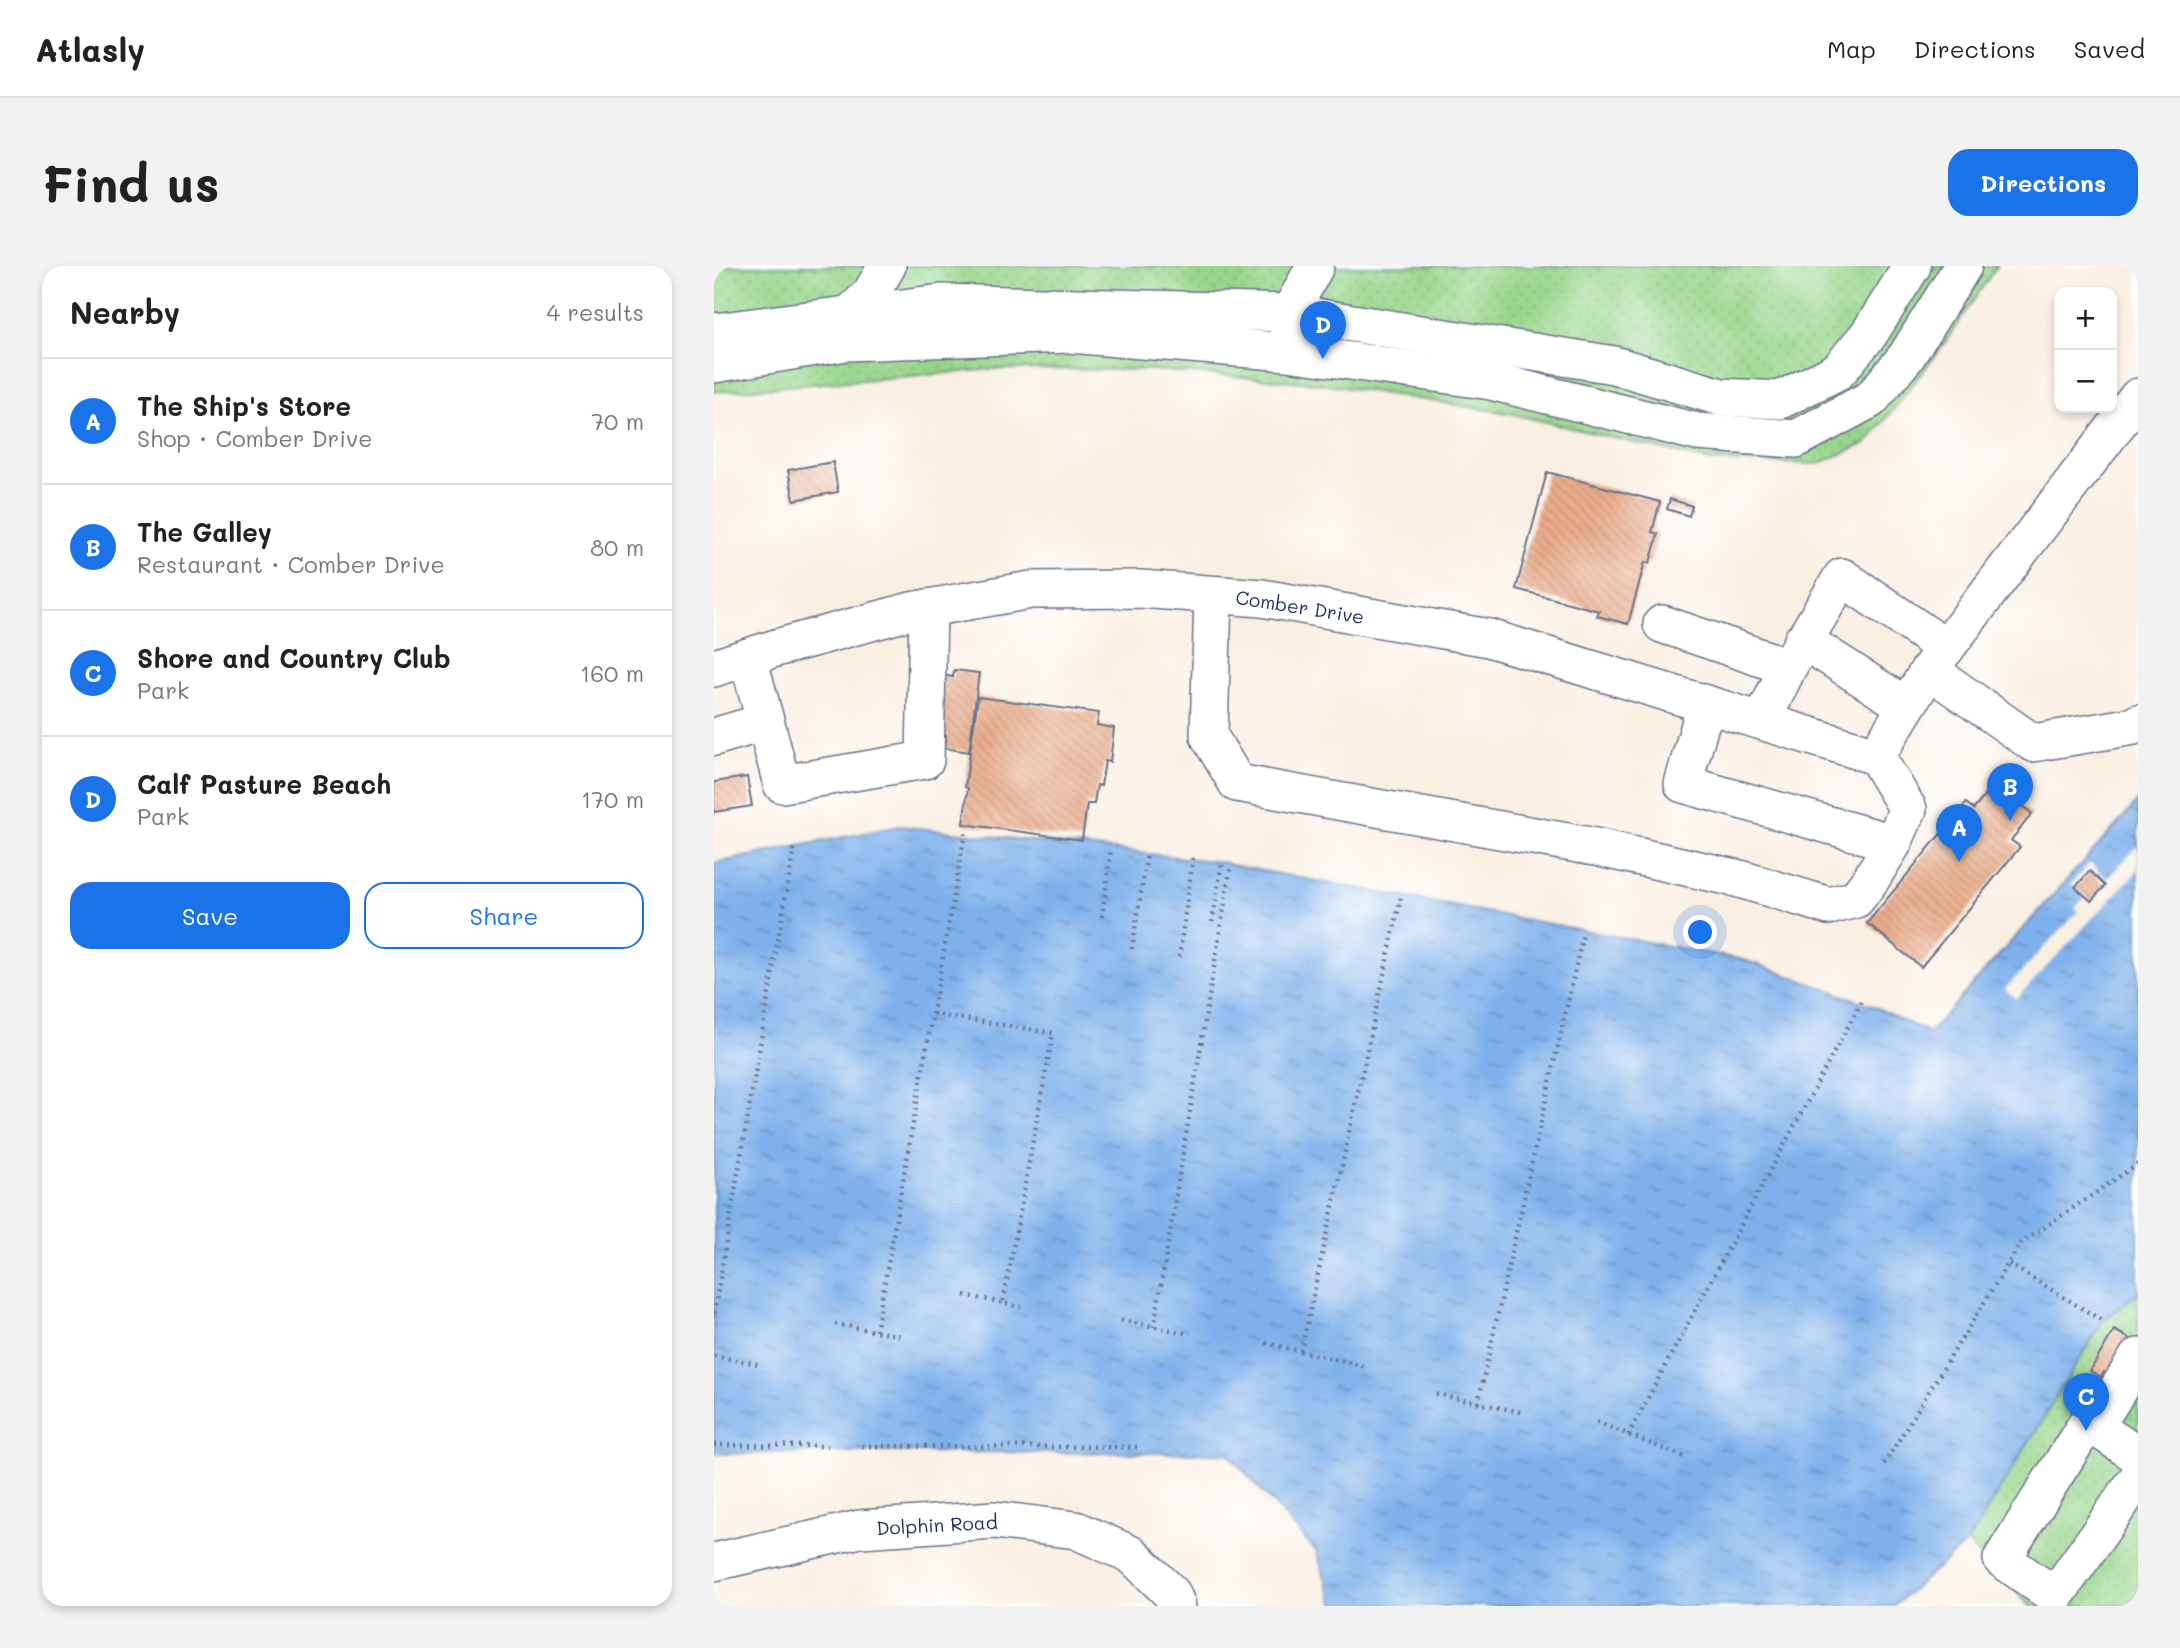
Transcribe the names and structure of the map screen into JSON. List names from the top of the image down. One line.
{"streets":{"street":["Comber Drive","Dolphin Road"]},"page":{"header":"Atlasly","nav":["Map","Directions","Saved"],"buttons":["Directions",["Save","Share"]],"title":"Find us","heading":["Nearby","4 results"],"map_buttons":["+","−"],"pins":["D","B","A","C"],"list":[{"mark":"A","name":"The Ship's Store","note":"Shop · Comber Drive","value":"70 m"},{"mark":"B","name":"The Galley","note":"Restaurant · Comber Drive","value":"80 m"},{"mark":"C","name":"Shore and Country Club","note":"Park","value":"160 m"},{"mark":"D","name":"Calf Pasture Beach","note":"Park","value":"170 m"}]}}
